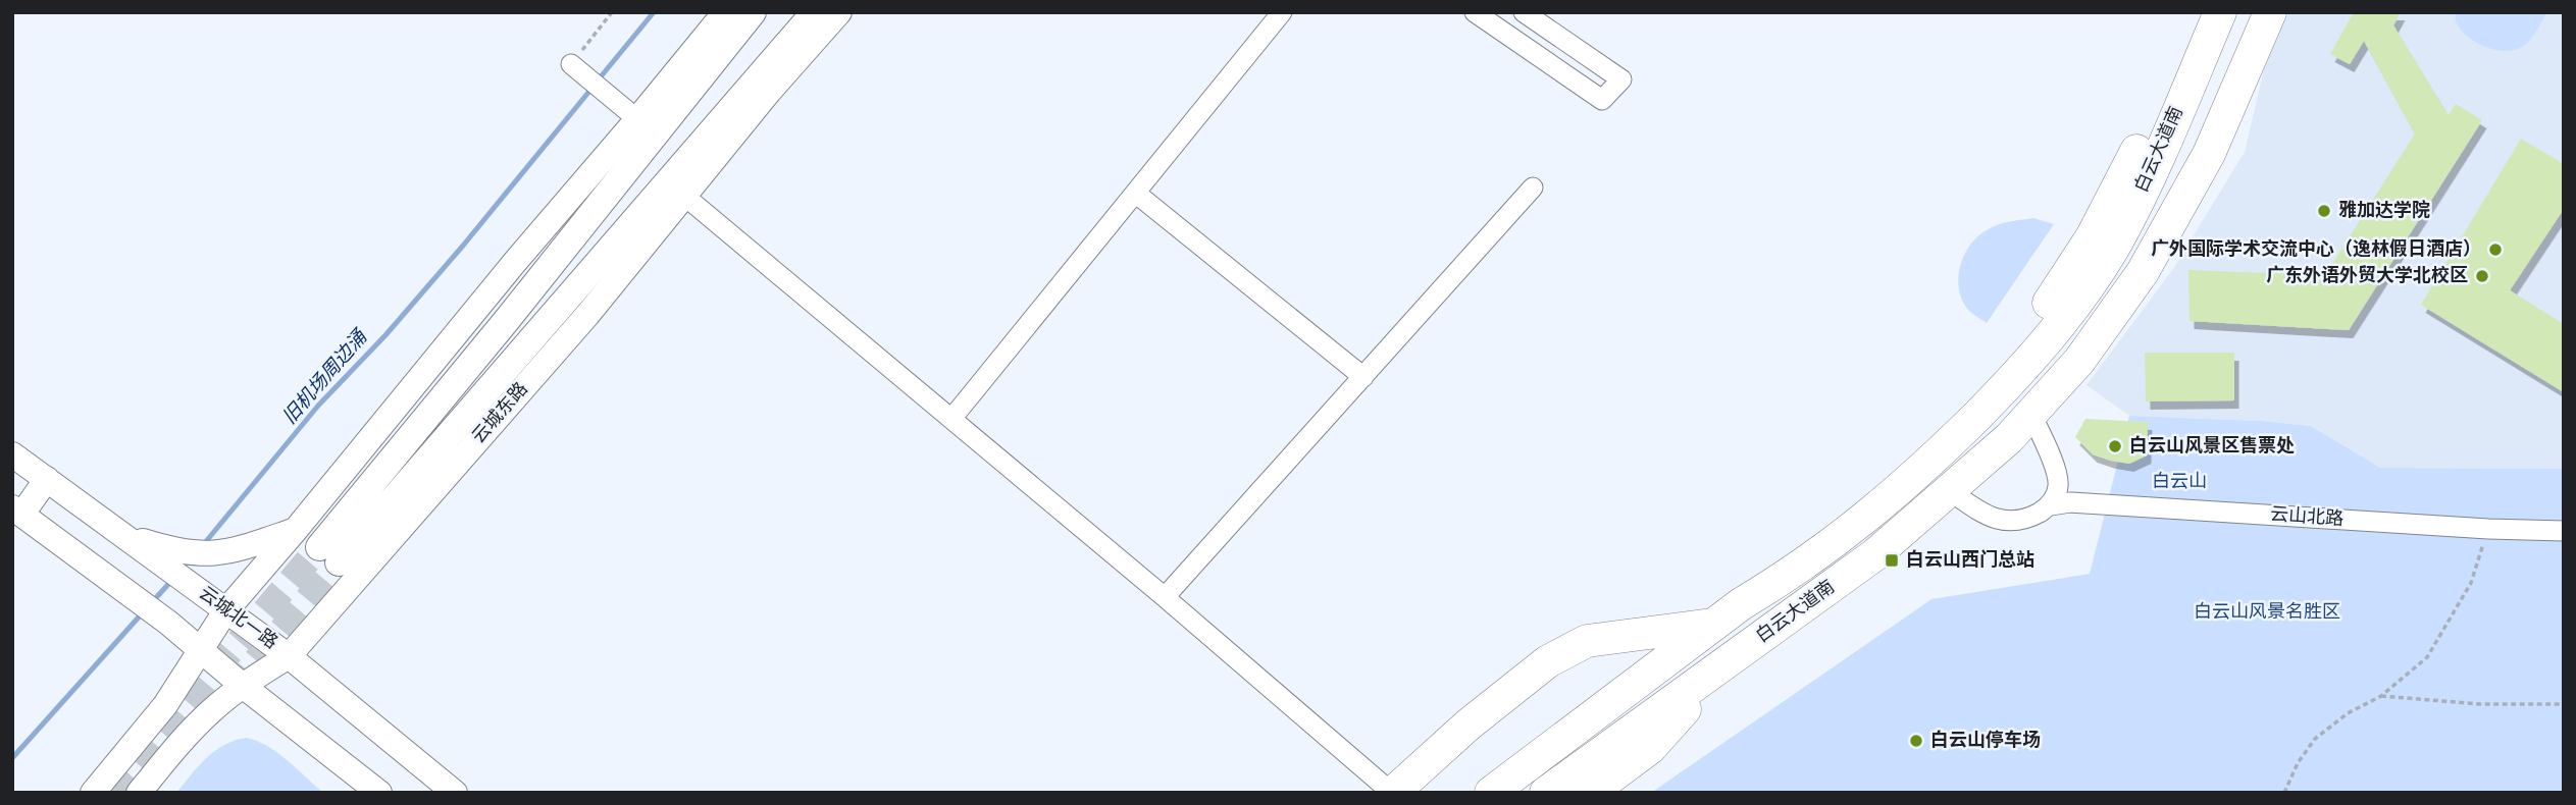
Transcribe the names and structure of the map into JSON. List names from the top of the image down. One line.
{"streets":{"highway":["白云大道南"],"main road":["云城东路"],"street":["云山北路","云城北一路"]},"crossings":[["云城东路","云城北一路"]],"water":["旧机场周边涌"],"parks":["白云山","白云山风景名胜区"],"places":{"other":["雅加达学院","广外国际学术交流中心（逸林假日酒店）","广东外语外贸大学北校区","白云山风景区售票处","白云山停车场"],"transit":["白云山西门总站"]}}
